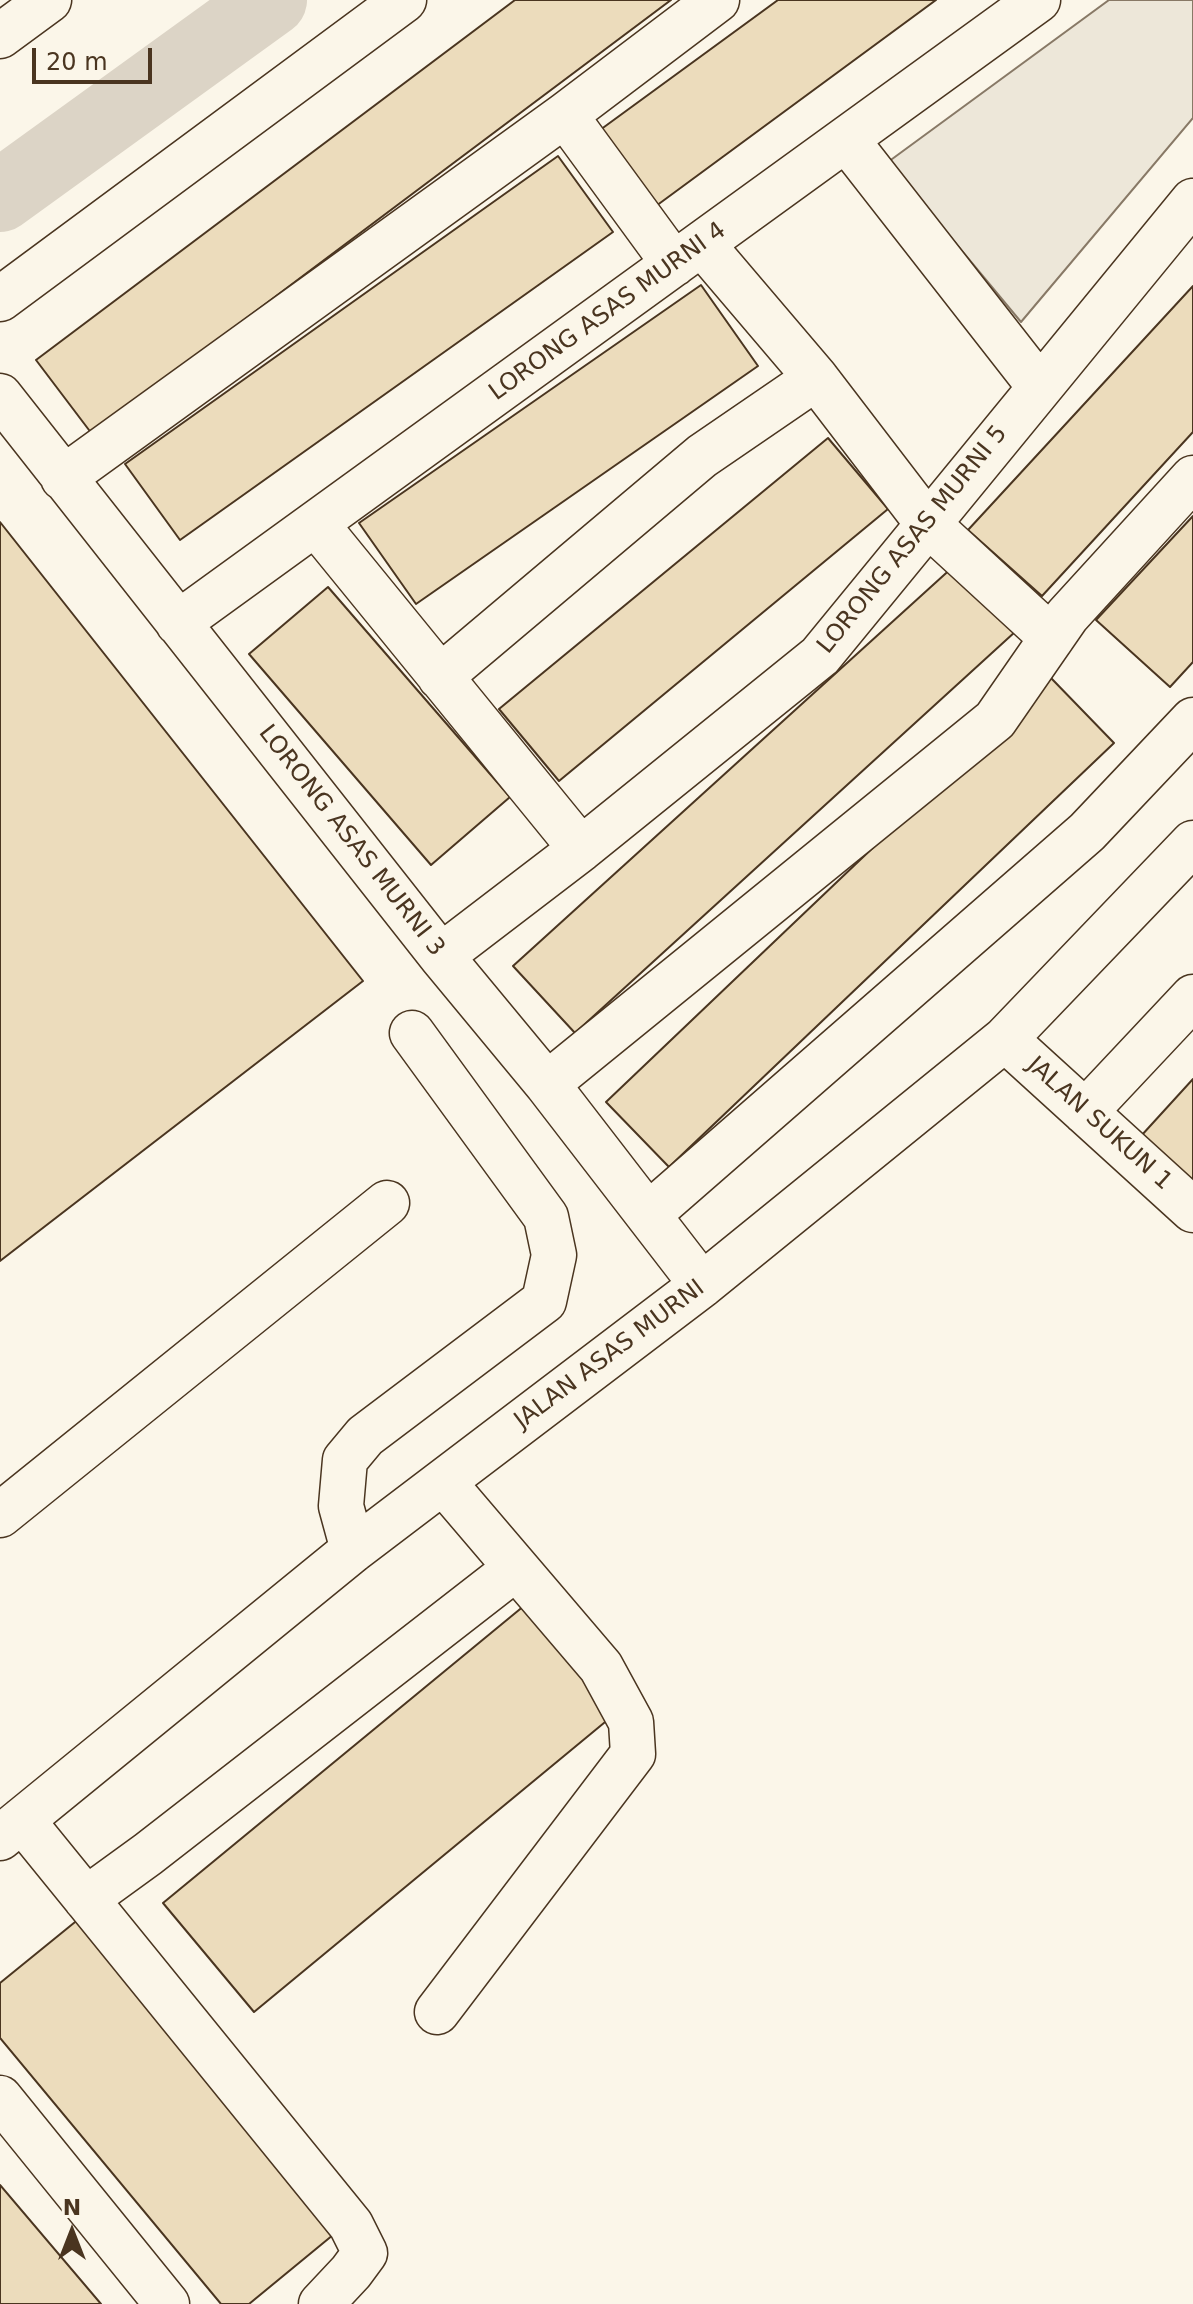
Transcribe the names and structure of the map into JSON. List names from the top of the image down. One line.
{"streets":{"street":["LORONG ASAS MURNI 4","LORONG ASAS MURNI 5","LORONG ASAS MURNI 3","JALAN SUKUN 1","JALAN ASAS MURNI"]},"crossings":[["LORONG ASAS MURNI 4","LORONG ASAS MURNI 3"],["LORONG ASAS MURNI 5","LORONG ASAS MURNI 3"],["LORONG ASAS MURNI 3","JALAN ASAS MURNI"],["JALAN SUKUN 1","JALAN ASAS MURNI"]],"scale_bar":"20 m","north":"top"}
